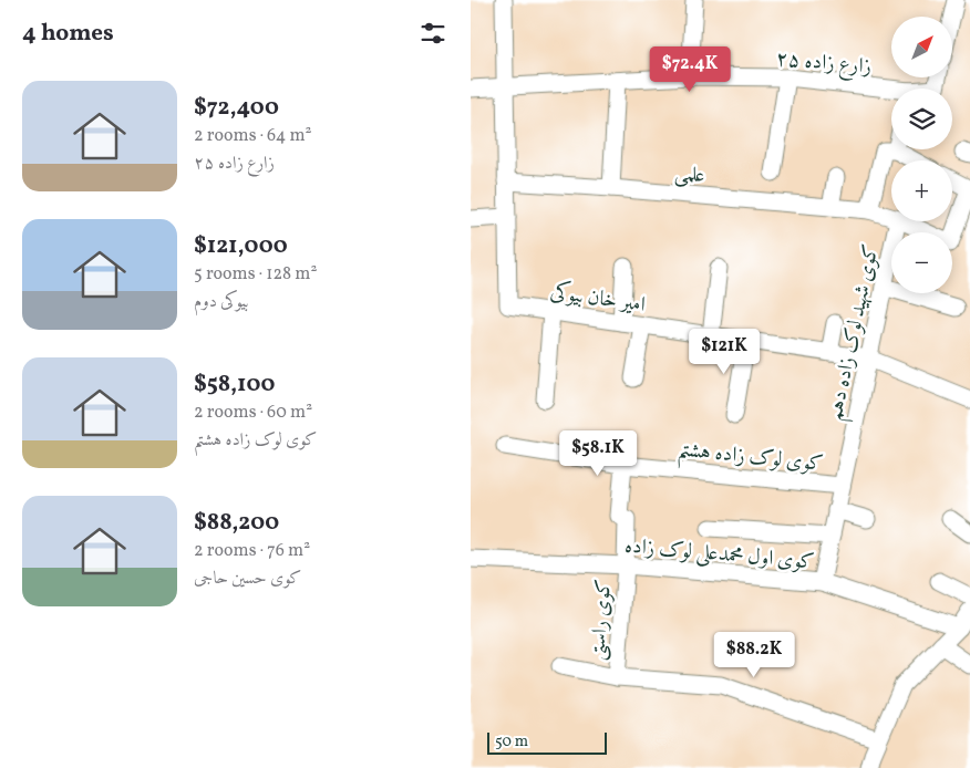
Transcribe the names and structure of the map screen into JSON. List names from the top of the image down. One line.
{"streets":{"street":["زارع زاده ۲۵","علمی","امیر خان بیوکی","کوی شهید لوک زاده دهم","کوی لوک زاده هشتم","کوی اول محمدعلی لوک زاده","کوی راستی"]},"crossings":[["امیر خان بیوکی","کوی شهید لوک زاده دهم"],["کوی شهید لوک زاده دهم","کوی لوک زاده هشتم"],["کوی شهید لوک زاده دهم","کوی اول محمدعلی لوک زاده"],["کوی اول محمدعلی لوک زاده","کوی راستی"]],"scale_bar":"50 m","north":"top right","page":{"heading":"4 homes","map_buttons":["+","−"],"price":["$72.4K","$121K","$58.1K","$88.2K"],"list":[{"name":"$72,400","note":"2 rooms · 64 m² · زارع زاده ۲۵"},{"name":"$121,000","note":"5 rooms · 128 m² · بیوکی دوم"},{"name":"$58,100","note":"2 rooms · 60 m² · کوی لوک زاده هشتم"},{"name":"$88,200","note":"2 rooms · 76 m² · کوی حسین حاجی"}],"scale":"50 m"}}
